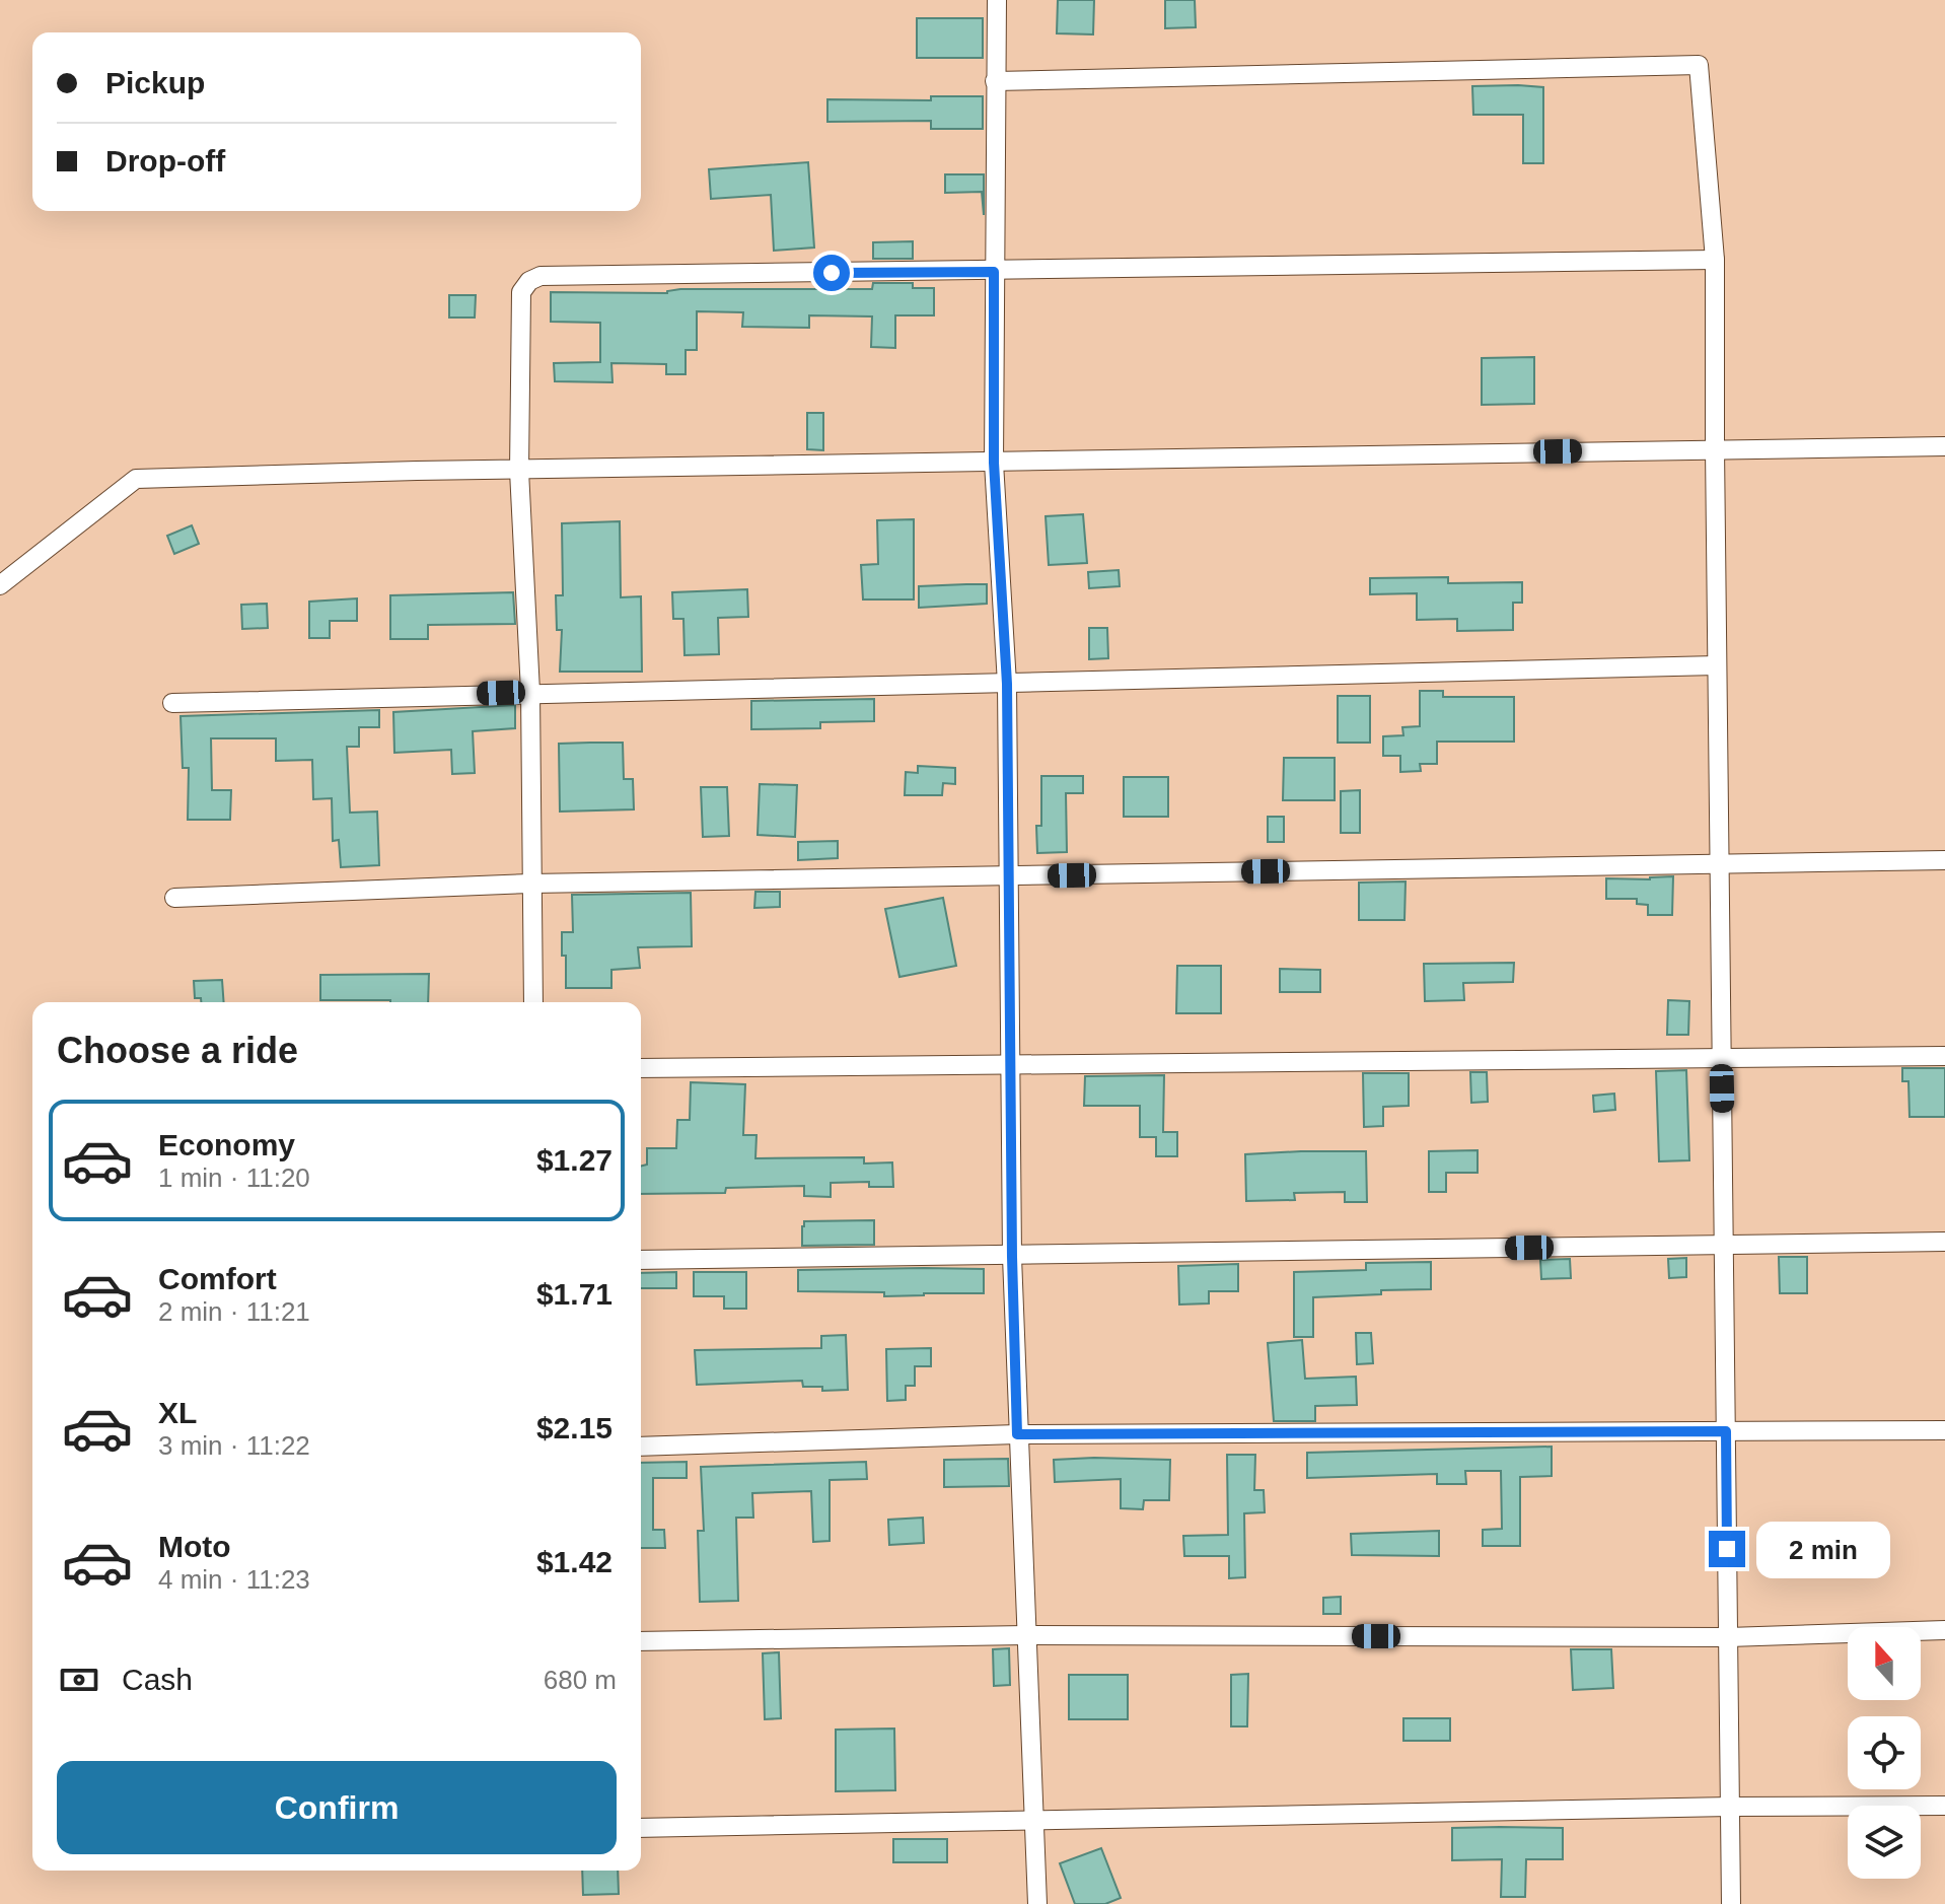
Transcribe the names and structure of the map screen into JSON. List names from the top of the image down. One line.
{"north":"top","page":{"banner":["Pickup","Drop-off"],"heading":"Choose a ride","list":[{"name":"Economy","note":"1 min · 11:20","value":"$1.27"},{"name":"Comfort","note":"2 min · 11:21","value":"$1.71"},{"name":"XL","note":"3 min · 11:22","value":"$2.15"},{"name":"Moto","note":"4 min · 11:23","value":"$1.42"}],"bubble":"2 min","pay":["Cash","680 m"],"buttons":"Confirm"}}
